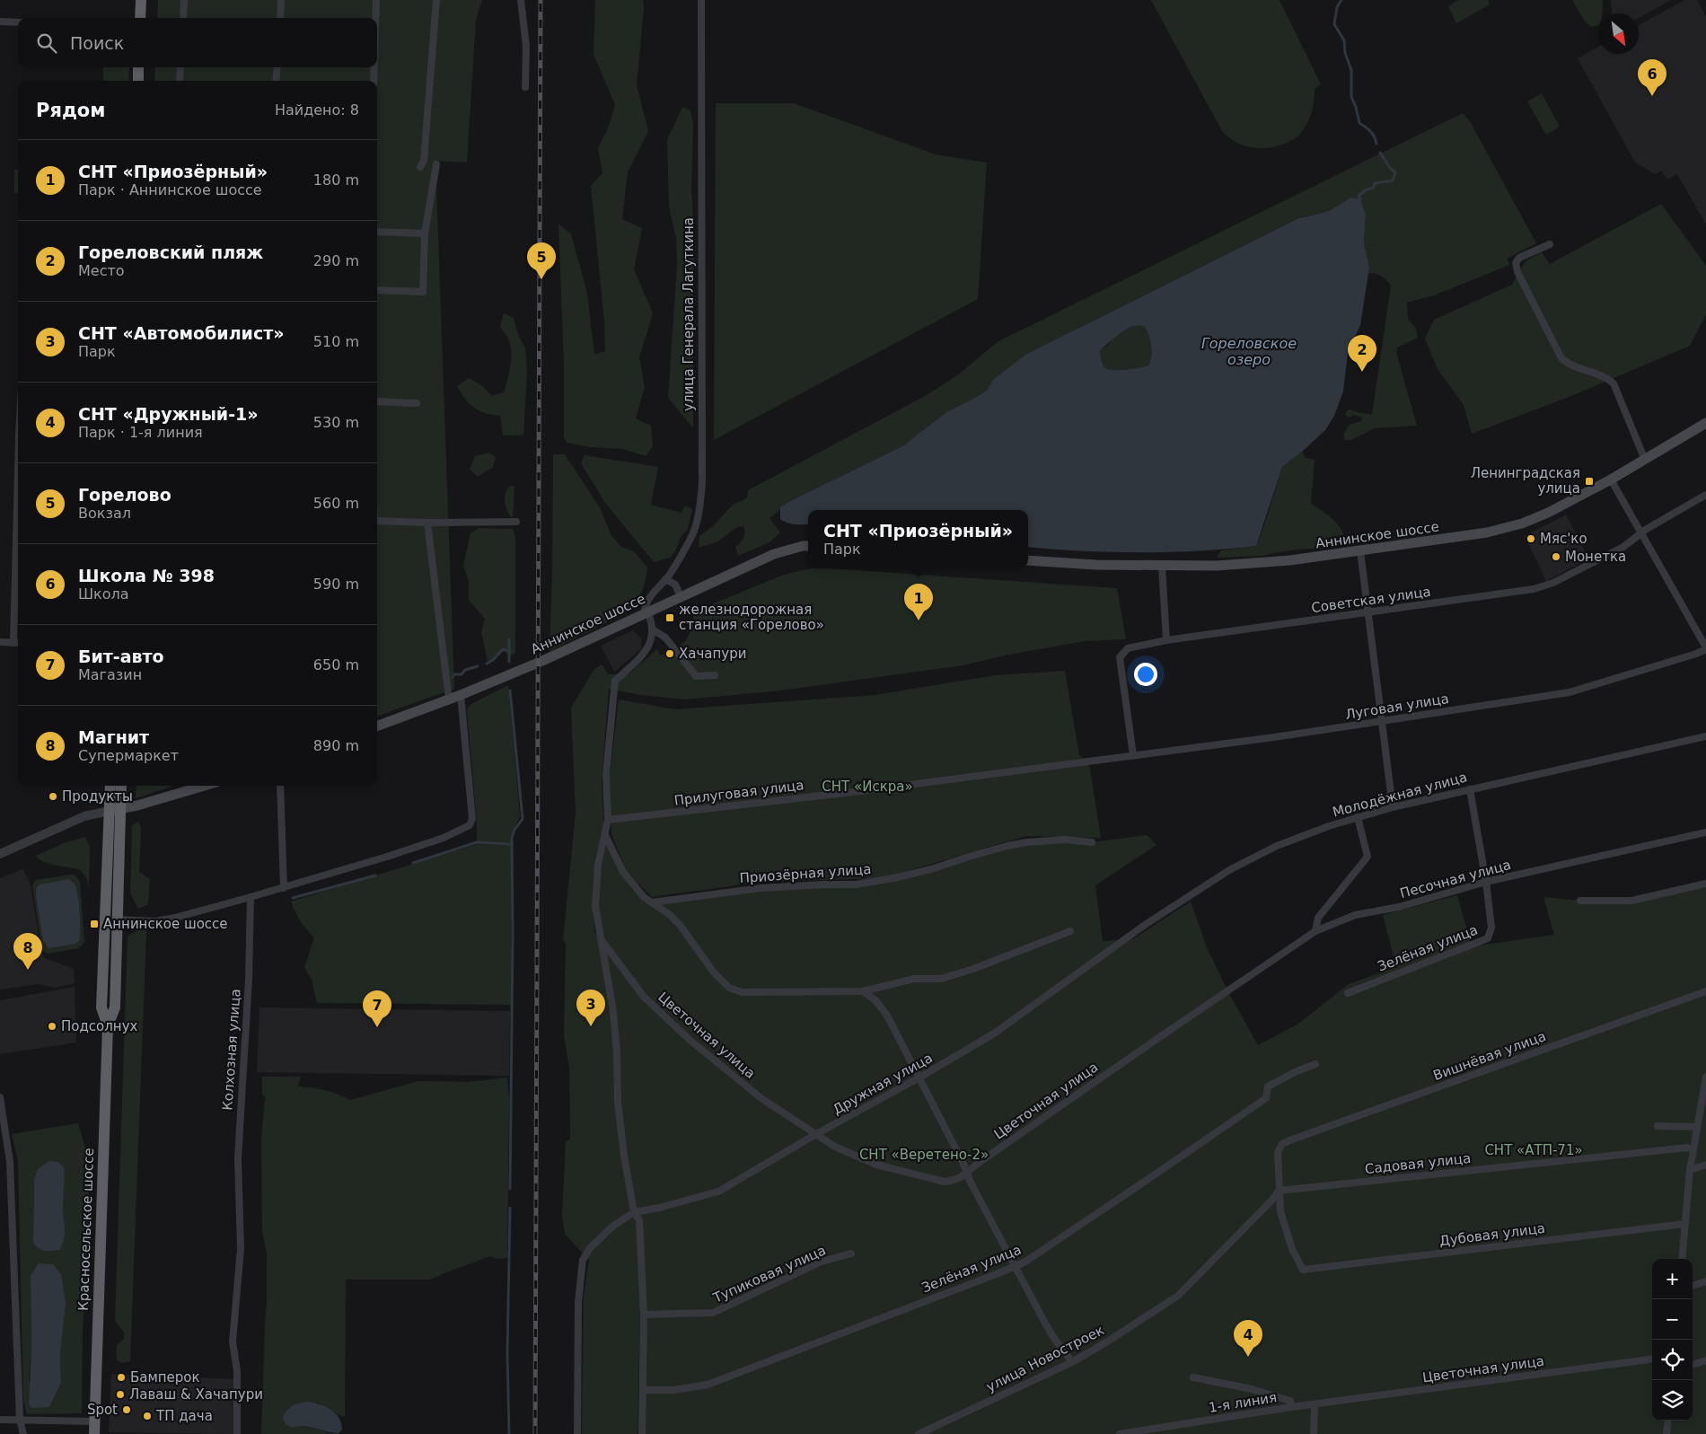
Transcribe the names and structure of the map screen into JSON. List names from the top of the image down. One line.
{"streets":{"highway":["Красносельское шоссе"],"main road":["Аннинское шоссе"],"street":["улица Генерала Лагуткина","Советская улица","Луговая улица","Прилуговая улица","Молодёжная улица","Приозёрная улица","Песочная улица","Зелёная улица","Цветочная улица","Колхозная улица","Вишнёвая улица","Дружная улица","Садовая улица","Дубовая улица","Тупиковая улица","улица Новостроек","1-я линия"]},"crossings":[["улица Генерала Лагуткина","Аннинское шоссе"],["Советская улица","Луговая улица"],["Луговая улица","Прилуговая улица"],["Молодёжная улица","Дружная улица"],["Песочная улица","Зелёная улица"],["Песочная улица","Цветочная улица"],["Цветочная улица","Дружная улица"],["Цветочная улица","1-я линия"],["Вишнёвая улица","Садовая улица"],["Вишнёвая улица","Дубовая улица"],["Вишнёвая улица","улица Новостроек"],["Садовая улица","Дубовая улица"],["Садовая улица","улица Новостроек"],["Дубовая улица","улица Новостроек"]],"water":["Гореловское озеро"],"parks":["СНТ «Искра»","СНТ «АТП-71»","СНТ «Веретено-2»"],"places":{"transit":["Ленинградская улица","железнодорожная станция «Горелово»","Аннинское шоссе"],"other":["Мяс'ко","Монетка","Хачапури","Продукты","Подсолнух","Бамперок","Лаваш & Хачапури","Spot","ТП дача"]},"north":"bottom right","page":{"search":"Поиск","pins":["6","5","2","1","8","3","7","4"],"heading":["Рядом","Найдено: 8"],"list":[{"mark":"1","name":"СНТ «Приозёрный»","note":"Парк · Аннинское шоссе","value":"180 m"},{"mark":"2","name":"Гореловский пляж","note":"Место","value":"290 m"},{"mark":"3","name":"СНТ «Автомобилист»","note":"Парк","value":"510 m"},{"mark":"4","name":"СНТ «Дружный-1»","note":"Парк · 1-я линия","value":"530 m"},{"mark":"5","name":"Горелово","note":"Вокзал","value":"560 m"},{"mark":"6","name":"Школа № 398","note":"Школа","value":"590 m"},{"mark":"7","name":"Бит-авто","note":"Магазин","value":"650 m"},{"mark":"8","name":"Магнит","note":"Супермаркет","value":"890 m"}],"popup":["СНТ «Приозёрный»","Парк"],"map_buttons":["+","−"]}}
